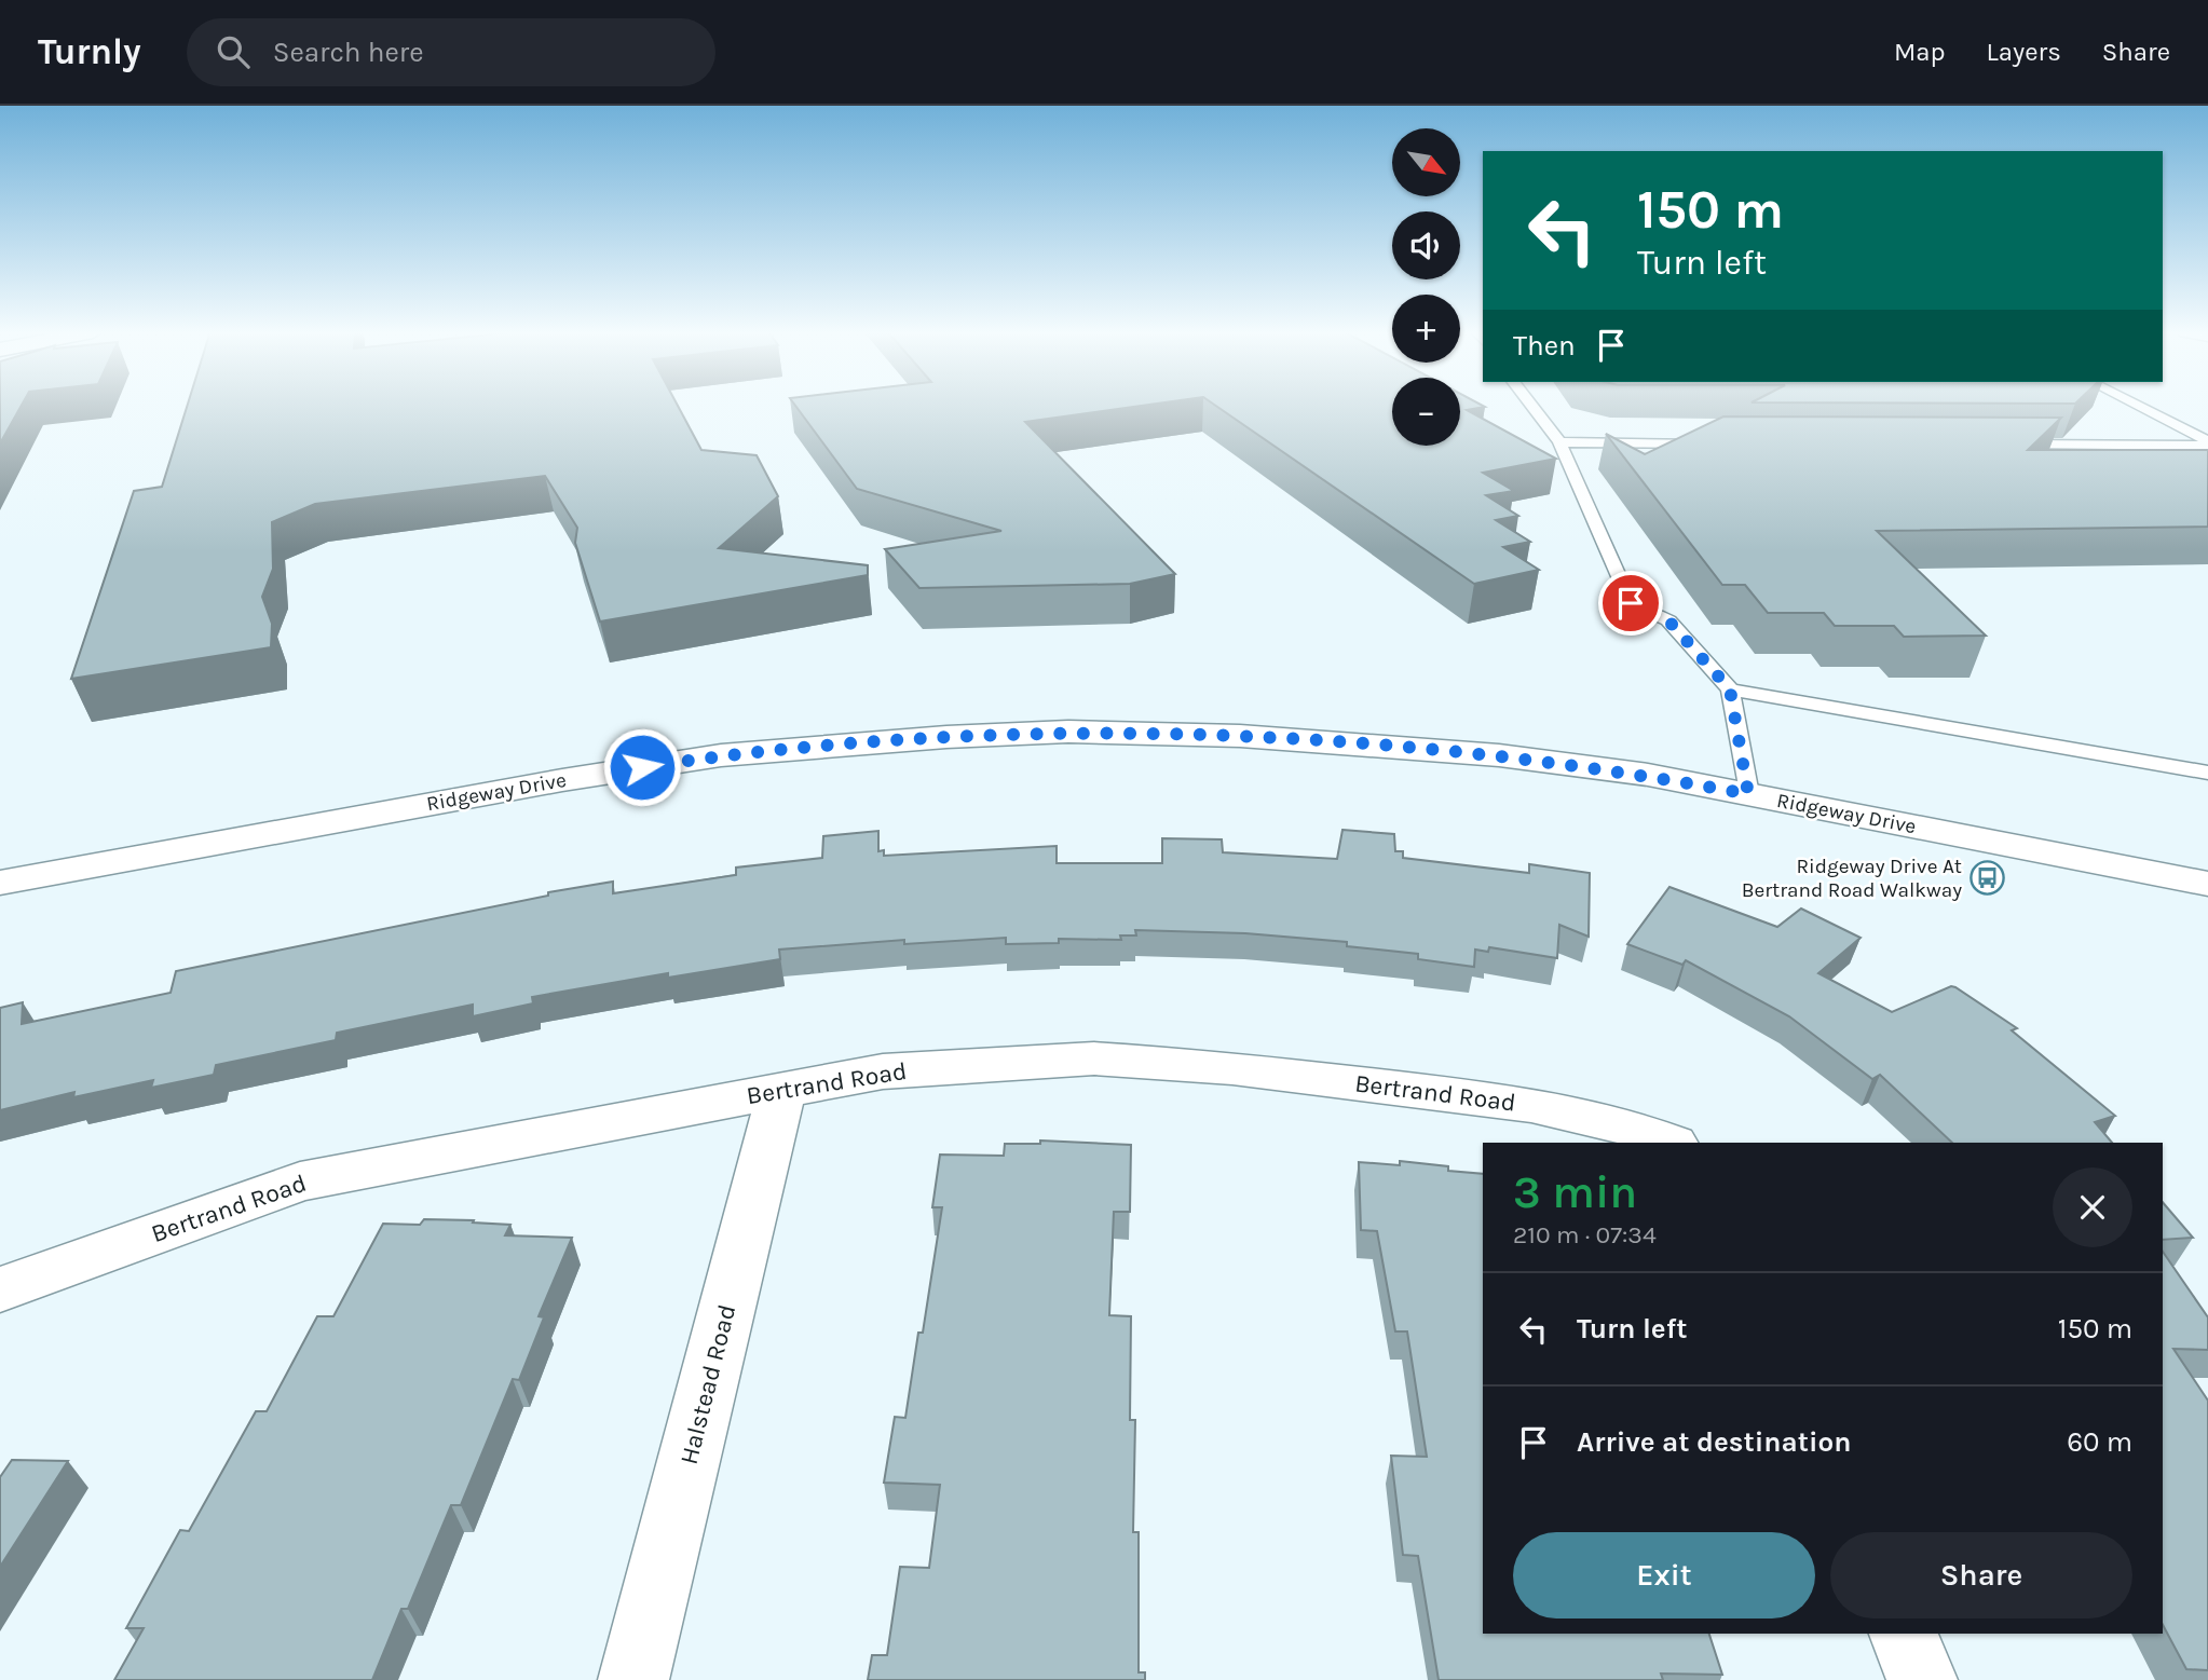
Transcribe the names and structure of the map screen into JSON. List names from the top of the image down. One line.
{"streets":{"street":["Ridgeway Drive","Bertrand Road","Halstead Road"]},"crossings":[["Bertrand Road","Halstead Road"]],"places":{"bus stop":["Ridgeway Drive At Bertrand Road Walkway"]},"north":"bottom right","page":{"header":"Turnly","search":"Search here","nav":["Map","Layers","Share"],"map_buttons":["+","−"],"turn":["150 m","Turn left"],"then":"Then","heading":["3 min","210 m · 07:34"],"list":[{"name":"Turn left","value":"150 m"},{"name":"Arrive at destination","value":"60 m"}],"buttons":["Exit","Share"]}}
